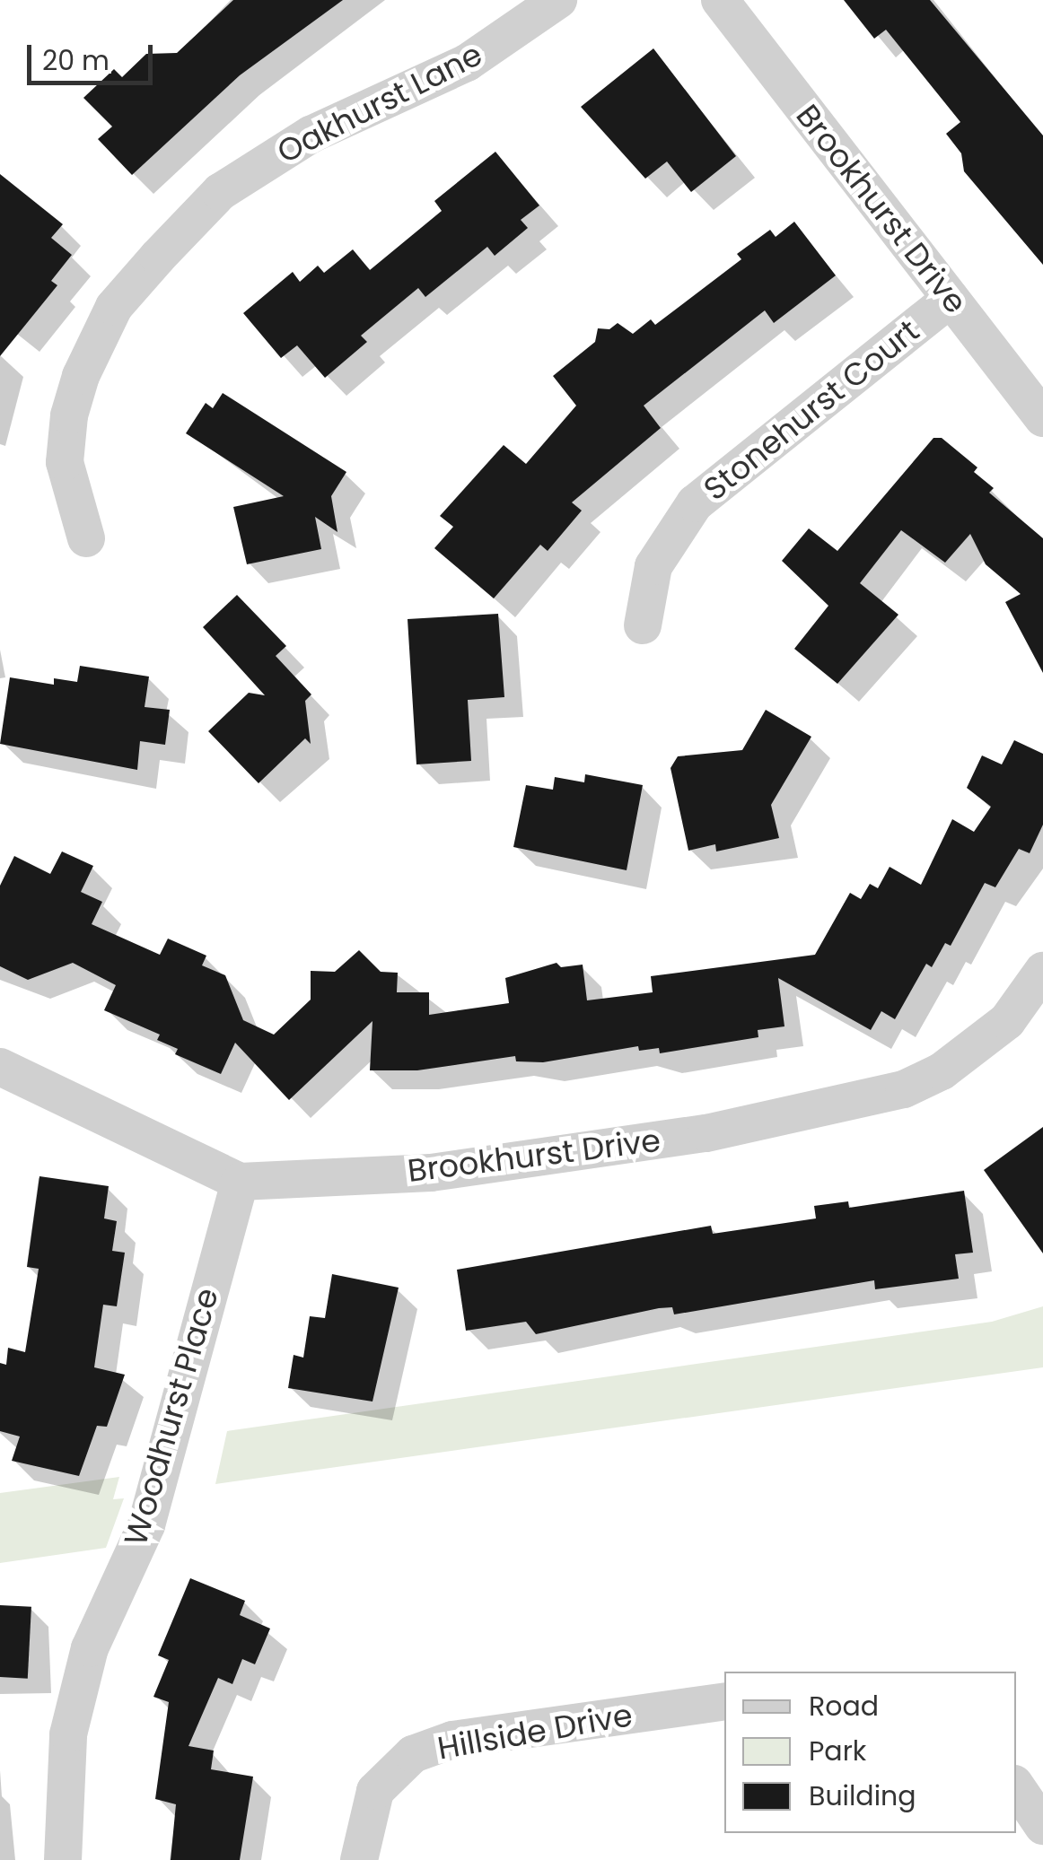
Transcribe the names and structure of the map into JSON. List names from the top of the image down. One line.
{"streets":{"street":["Oakhurst Lane","Brookhurst Drive","Stonehurst Court","Woodhurst Place","Hillside Drive"]},"crossings":[["Brookhurst Drive","Stonehurst Court"],["Brookhurst Drive","Woodhurst Place"]],"legend":["Road","Park","Building"],"scale_bar":"20 m"}
